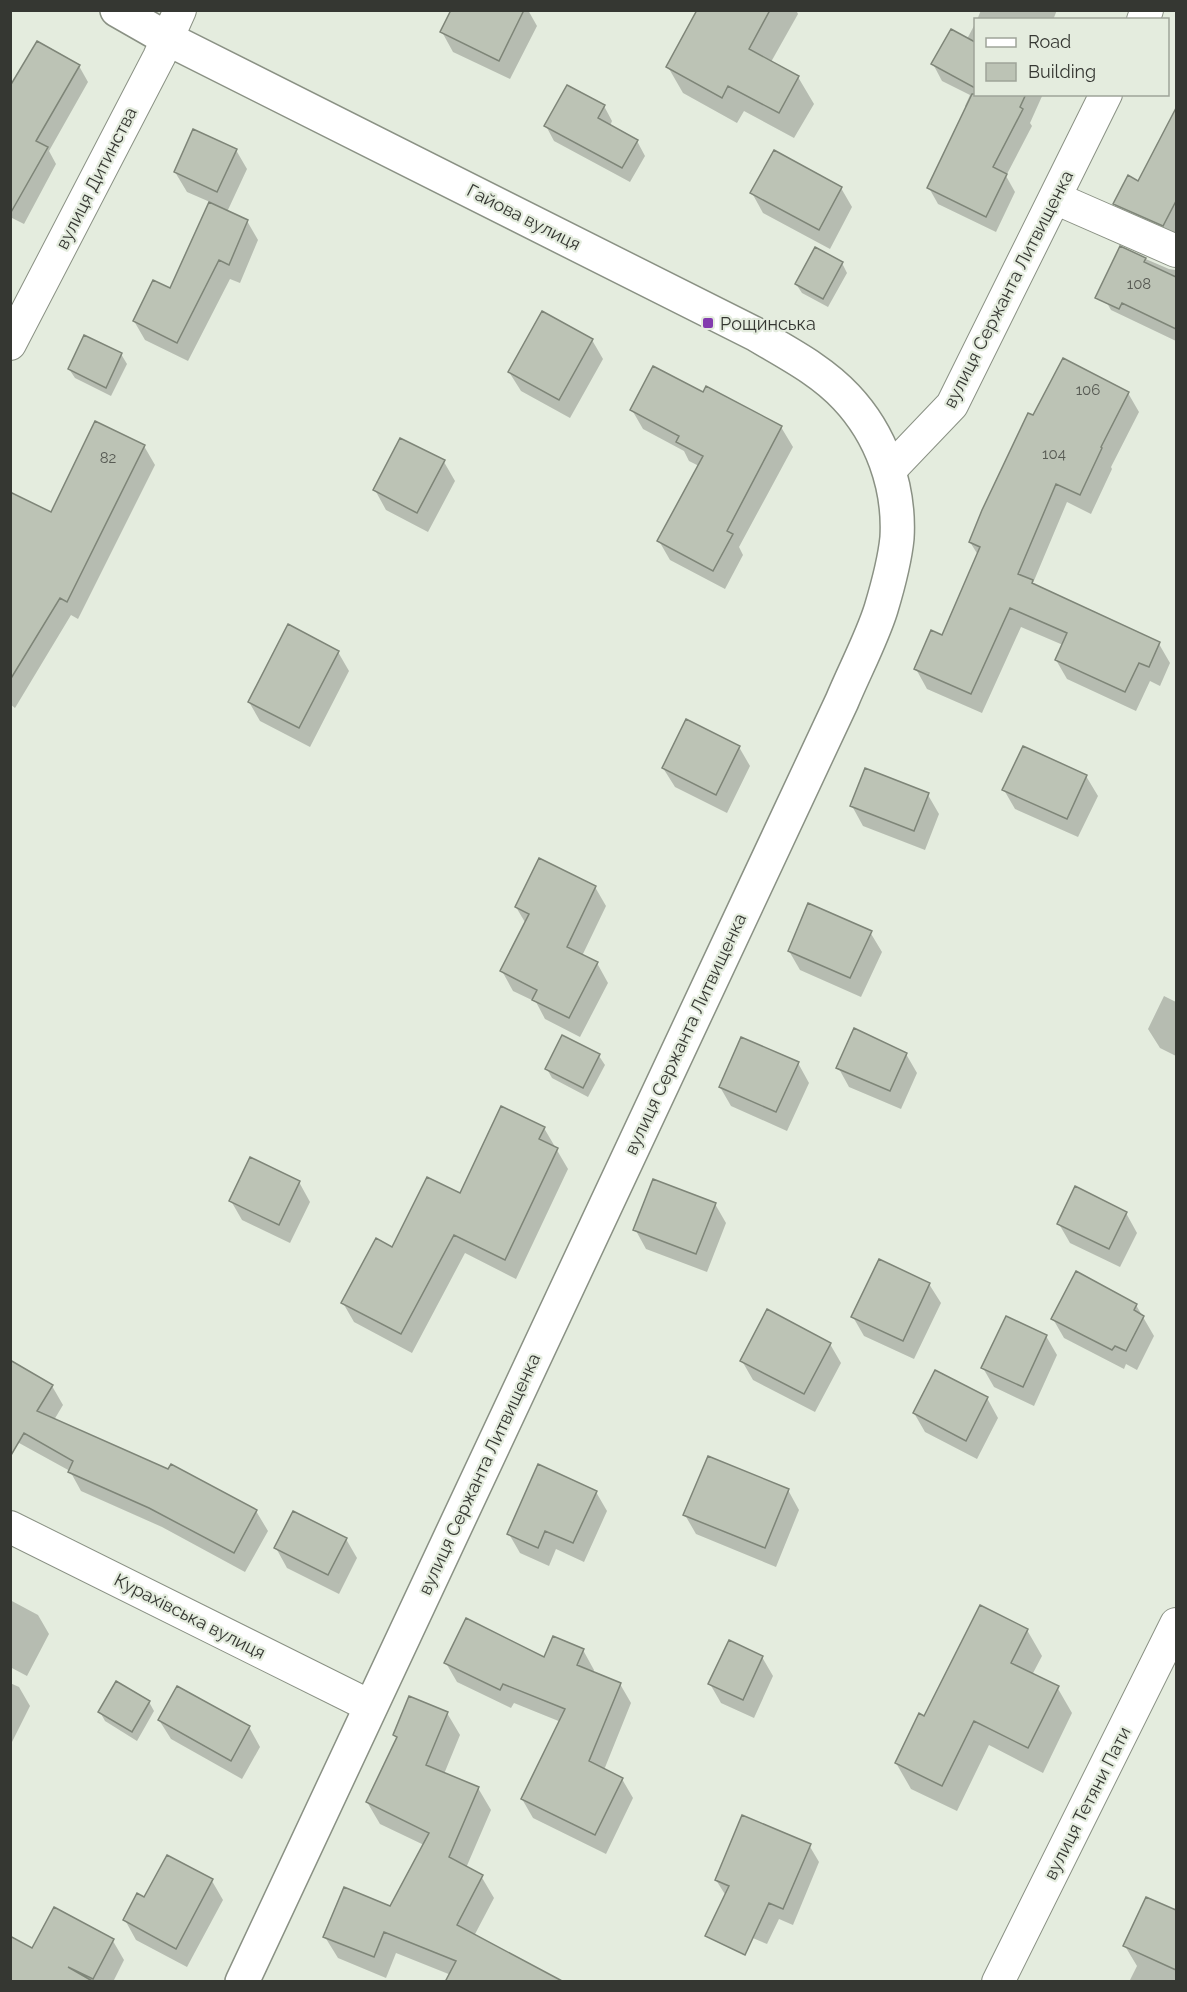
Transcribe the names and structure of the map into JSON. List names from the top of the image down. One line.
{"streets":{"main road":["Гайова вулиця","вулиця Сержанта Литвищенка"],"street":["вулиця Дитинства","Курахівська вулиця","вулиця Тетяни Пати"]},"crossings":[["вулиця Дитинства","Гайова вулиця"],["Гайова вулиця","вулиця Сержанта Литвищенка"],["вулиця Сержанта Литвищенка","Курахівська вулиця"]],"places":{"transit":["Рощинська"]},"house_numbers":["108","106","104","82"],"legend":["Road","Building"]}
